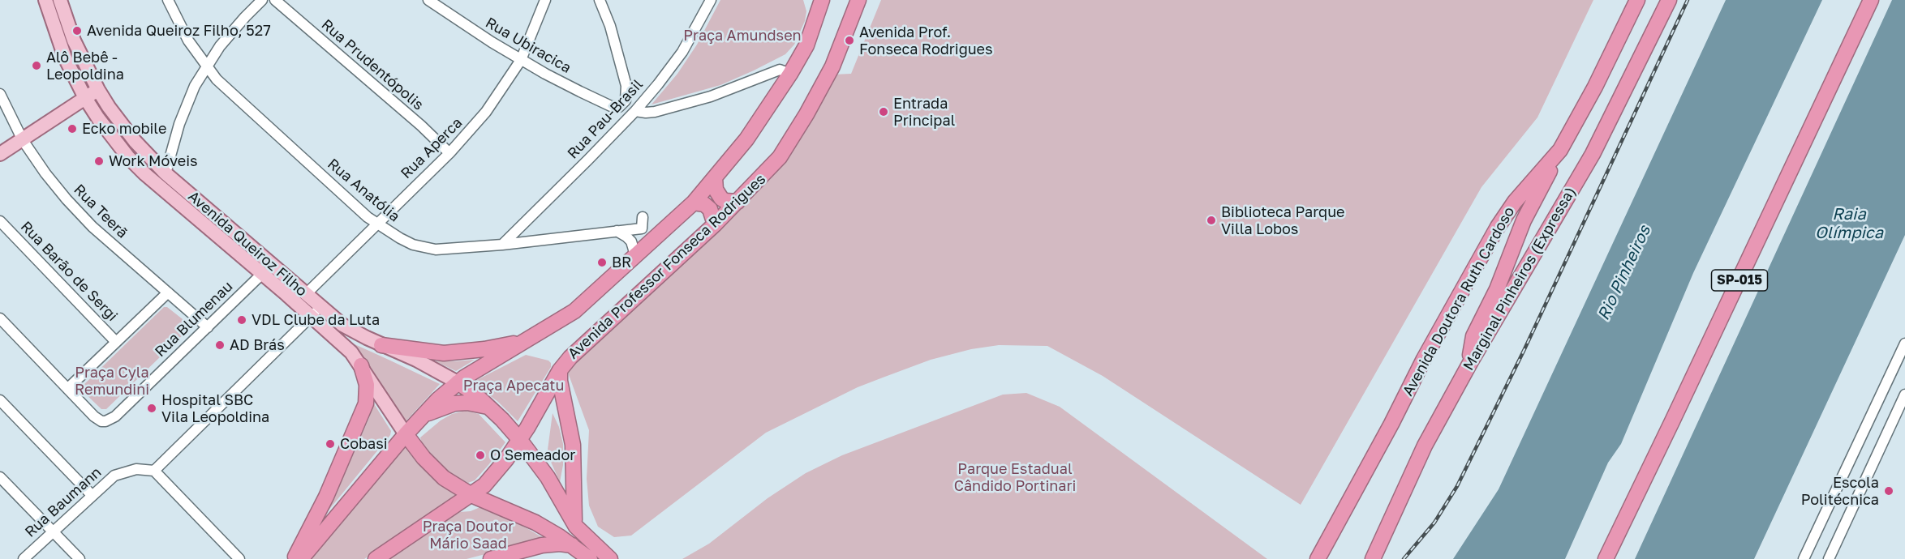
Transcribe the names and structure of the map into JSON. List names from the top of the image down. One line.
{"streets":{"highway":["Avenida Queiroz Filho","Avenida Professor Fonseca Rodrigues","Marginal Pinheiros (Expressa)","SP-015","Avenida Doutora Ruth Cardoso"],"street":["Rua Ubiracica","Rua Prudentópolis","Rua Pau-Brasil","Rua Aperca","Rua Anatólia","Rua Teerã","Rua Barão de Sergi","Rua Blumenau","Rua Baumann"]},"crossings":[["Rua Ubiracica","Rua Aperca"],["Rua Prudentópolis","Rua Aperca"],["Rua Pau-Brasil","Rua Anatólia"],["Rua Aperca","Rua Anatólia"],["Rua Aperca","Avenida Queiroz Filho"],["Rua Teerã","Rua Blumenau"],["Avenida Queiroz Filho","Avenida Professor Fonseca Rodrigues"],["Avenida Queiroz Filho","Rua Blumenau"]],"water":["Raia Olímpica","Rio Pinheiros"],"parks":["Praça Amundsen","Praça Cyla Remundini","Praça Apecatu","Parque Estadual Cândido Portinari","Praça Doutor Mário Saad"],"places":["Avenida Queiroz Filho, 527","Avenida Prof. Fonseca Rodrigues","Alô Bebê - Leopoldina","Entrada Principal","Ecko mobile","Work Móveis","Biblioteca Parque Villa Lobos","BR","VDL Clube da Luta","AD Brás","Hospital SBC Vila Leopoldina","Cobasi","O Semeador","Escola Politécnica"]}
